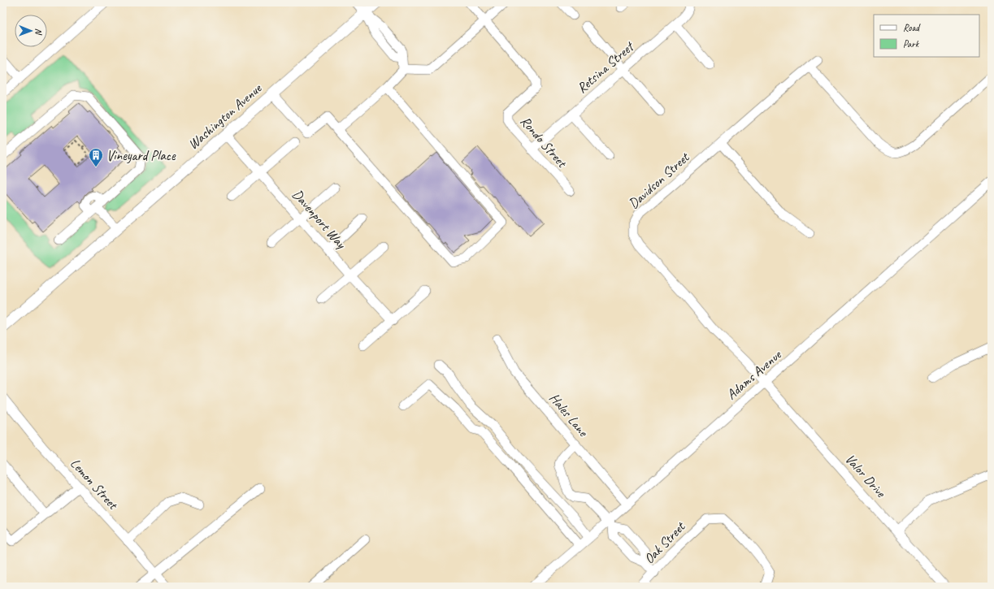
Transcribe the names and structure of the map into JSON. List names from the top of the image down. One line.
{"streets":{"main road":["Washington Avenue"],"street":["Retsina Street","Rondo Street","Davidson Street","Davenport Way","Adams Avenue","Hales Lane","Valor Drive","Lemon Street","Oak Street"]},"crossings":[["Retsina Street","Rondo Street"],["Washington Avenue","Davenport Way"],["Davidson Street","Adams Avenue"],["Davidson Street","Valor Drive"],["Adams Avenue","Hales Lane"],["Adams Avenue","Valor Drive"]],"places":{"building":["Vineyard Place"]},"legend":["Road","Park"],"north":"right"}
